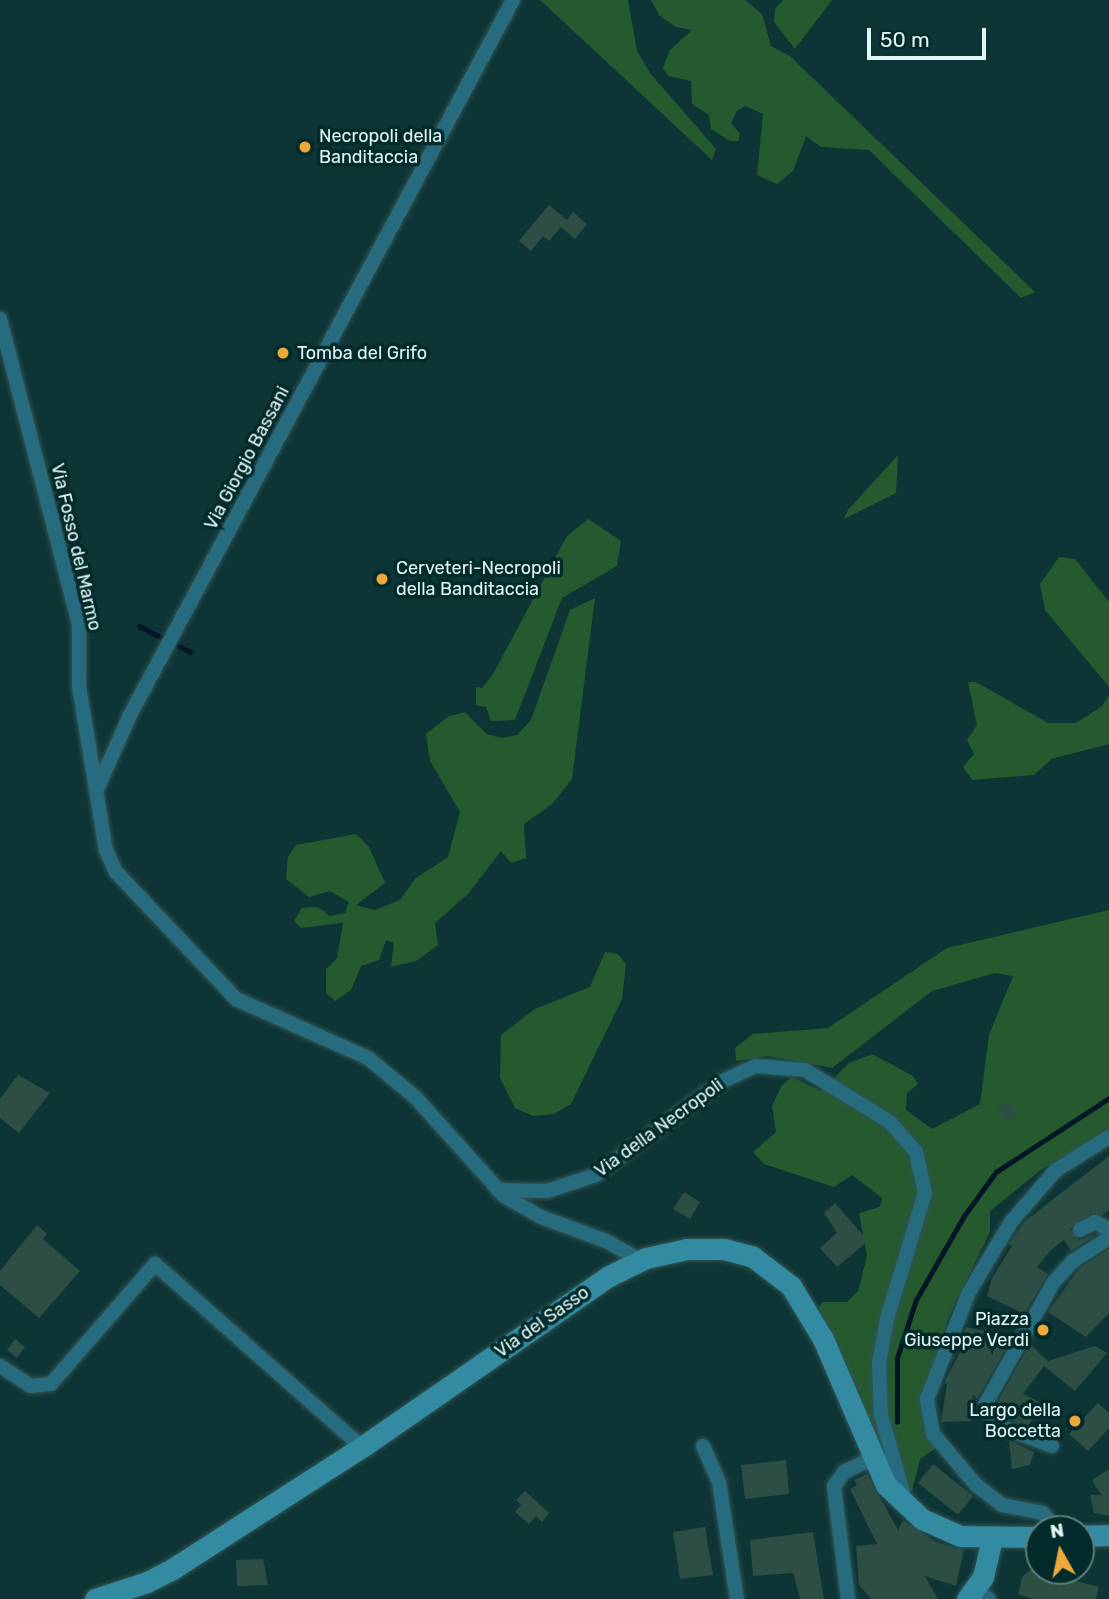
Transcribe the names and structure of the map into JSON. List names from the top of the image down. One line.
{"streets":{"street":["Via Giorgio Bassani","Via Fosso del Marmo","Via della Necropoli","Via del Sasso"]},"crossings":[["Via Giorgio Bassani","Via Fosso del Marmo"],["Via della Necropoli","Via del Sasso"]],"places":["Necropoli della Banditaccia","Tomba del Grifo","Cerveteri-Necropoli della Banditaccia","Piazza Giuseppe Verdi","Largo della Boccetta"],"scale_bar":"50 m","north":"top"}
